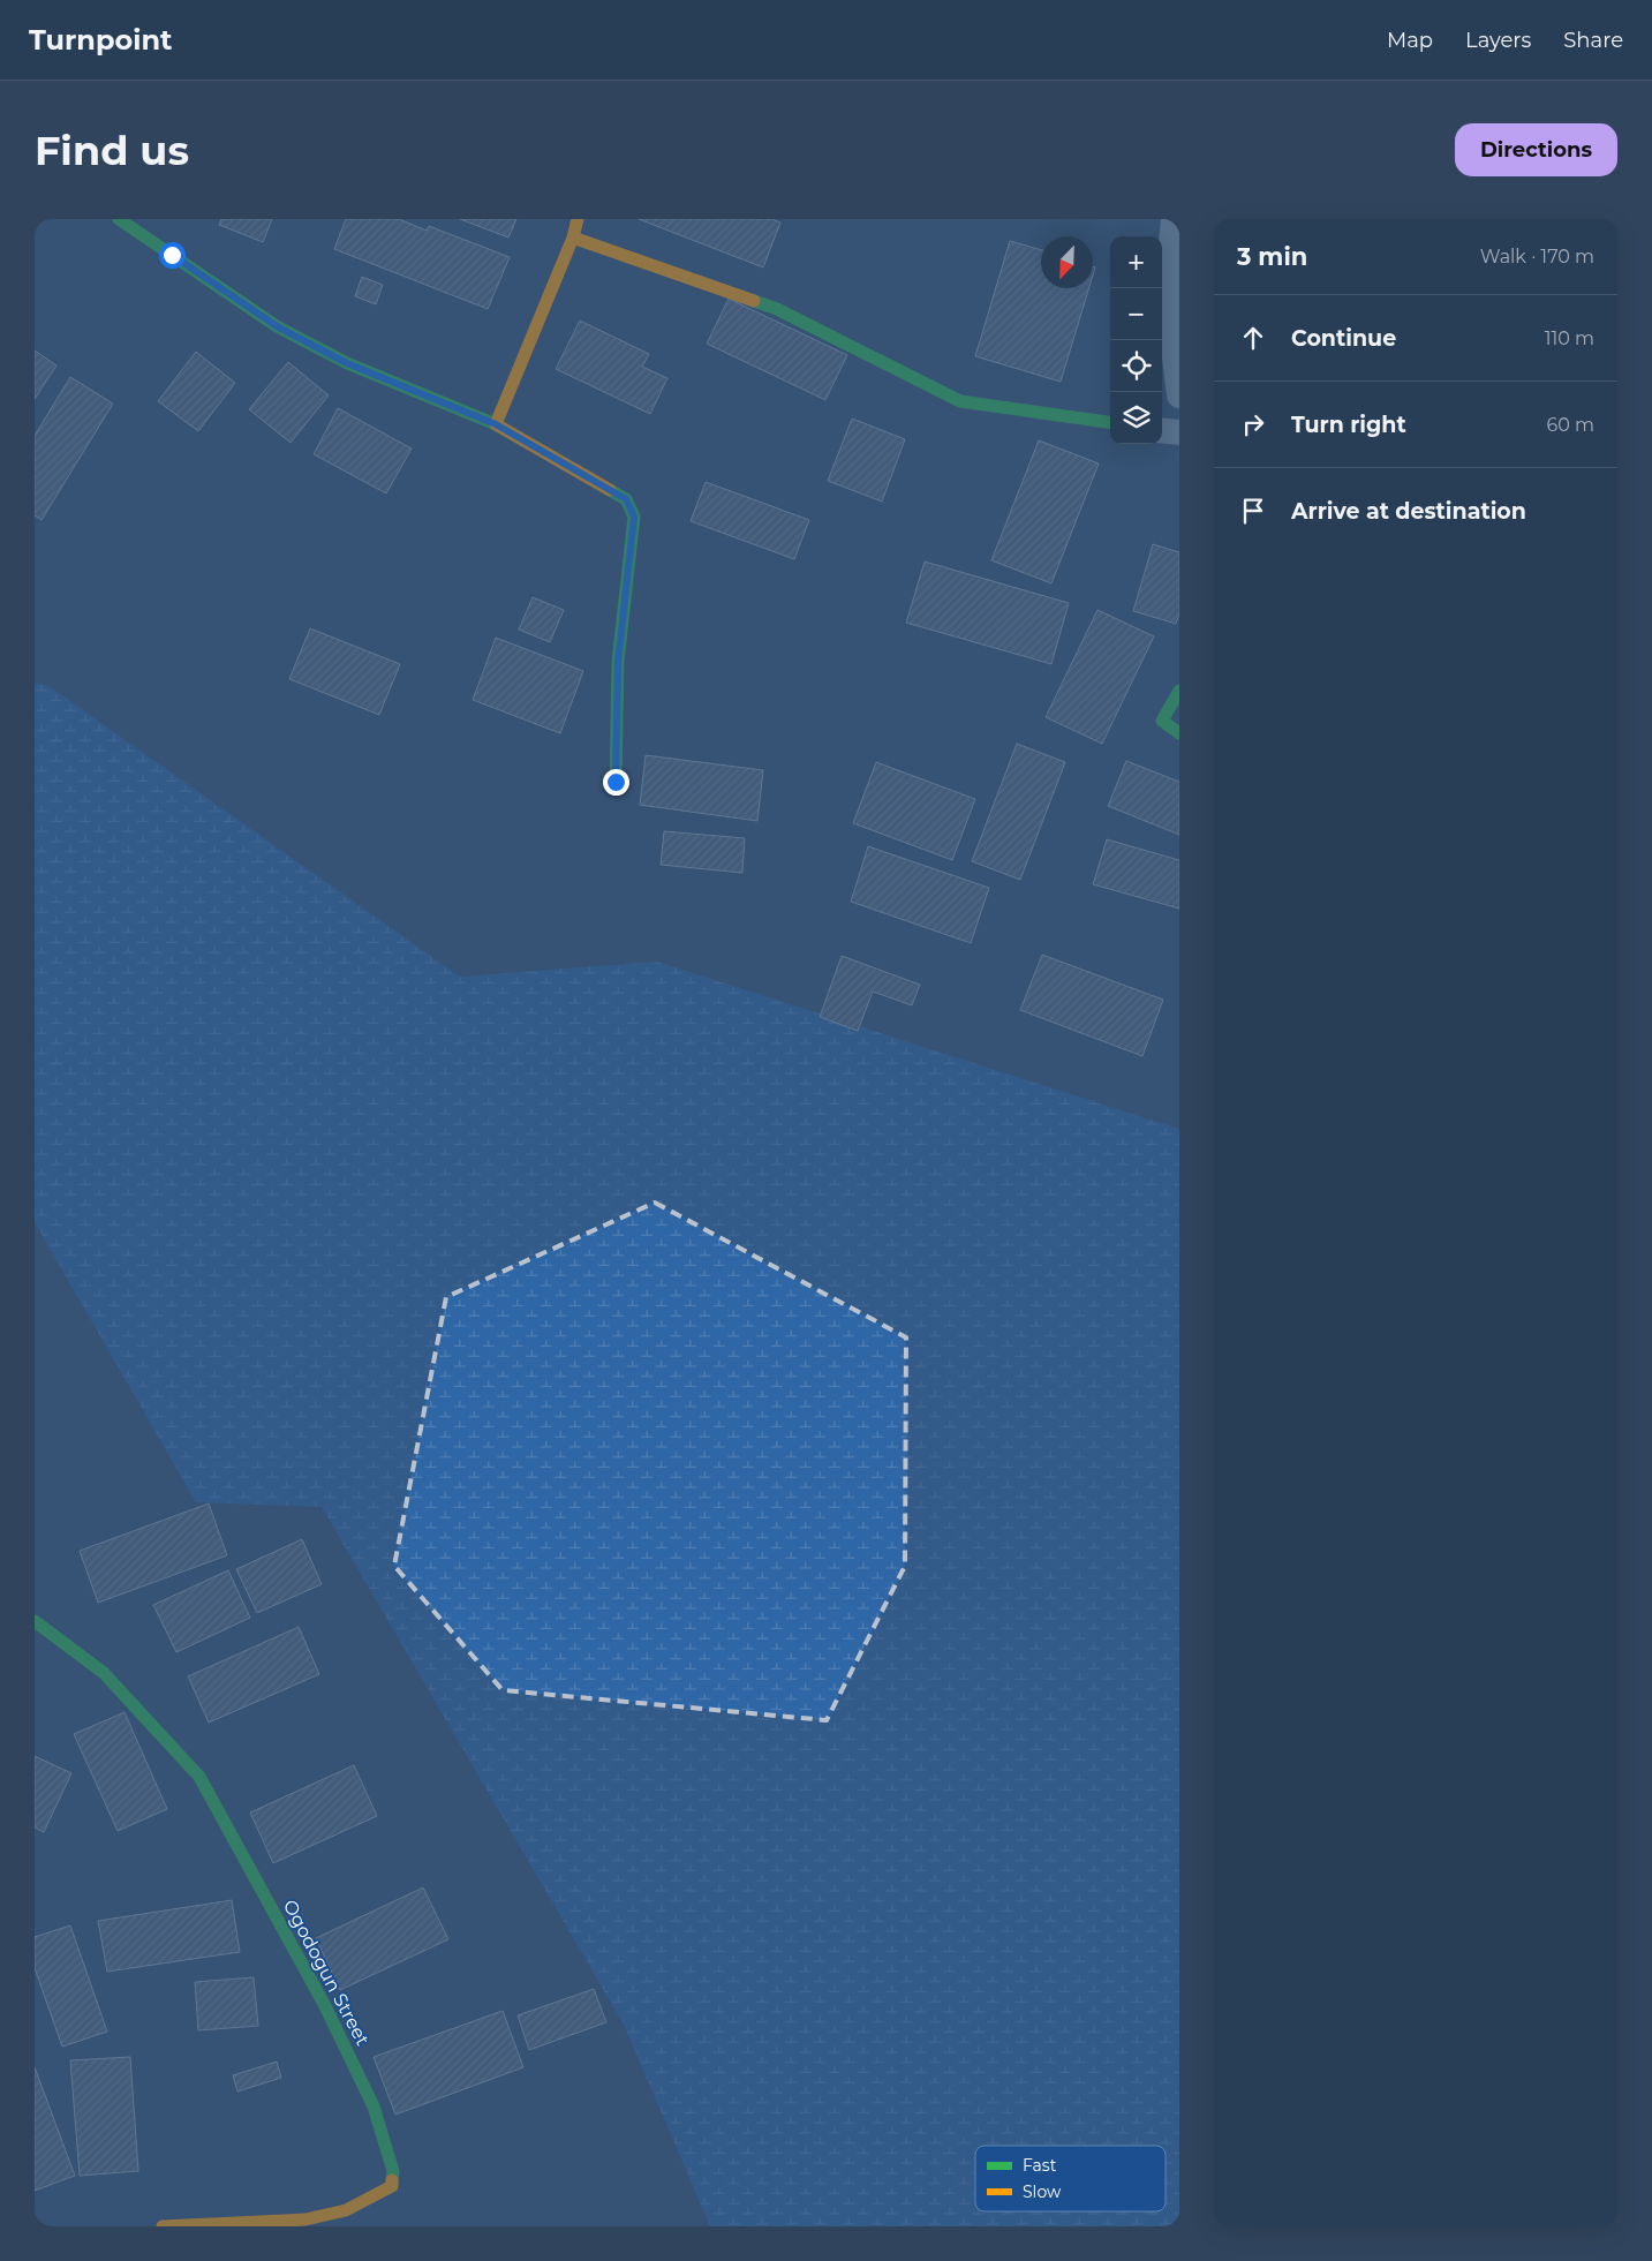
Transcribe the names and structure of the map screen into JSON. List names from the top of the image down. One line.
{"streets":{"street":["Ogodogun Street"]},"legend":["Fast","Slow"],"north":"bottom left","page":{"header":"Turnpoint","nav":["Map","Layers","Share"],"buttons":"Directions","title":"Find us","heading":["3 min","Walk · 170 m"],"map_buttons":["+","−"],"list":[["Continue","110 m"],["Turn right","60 m"],"Arrive at destination"]}}
